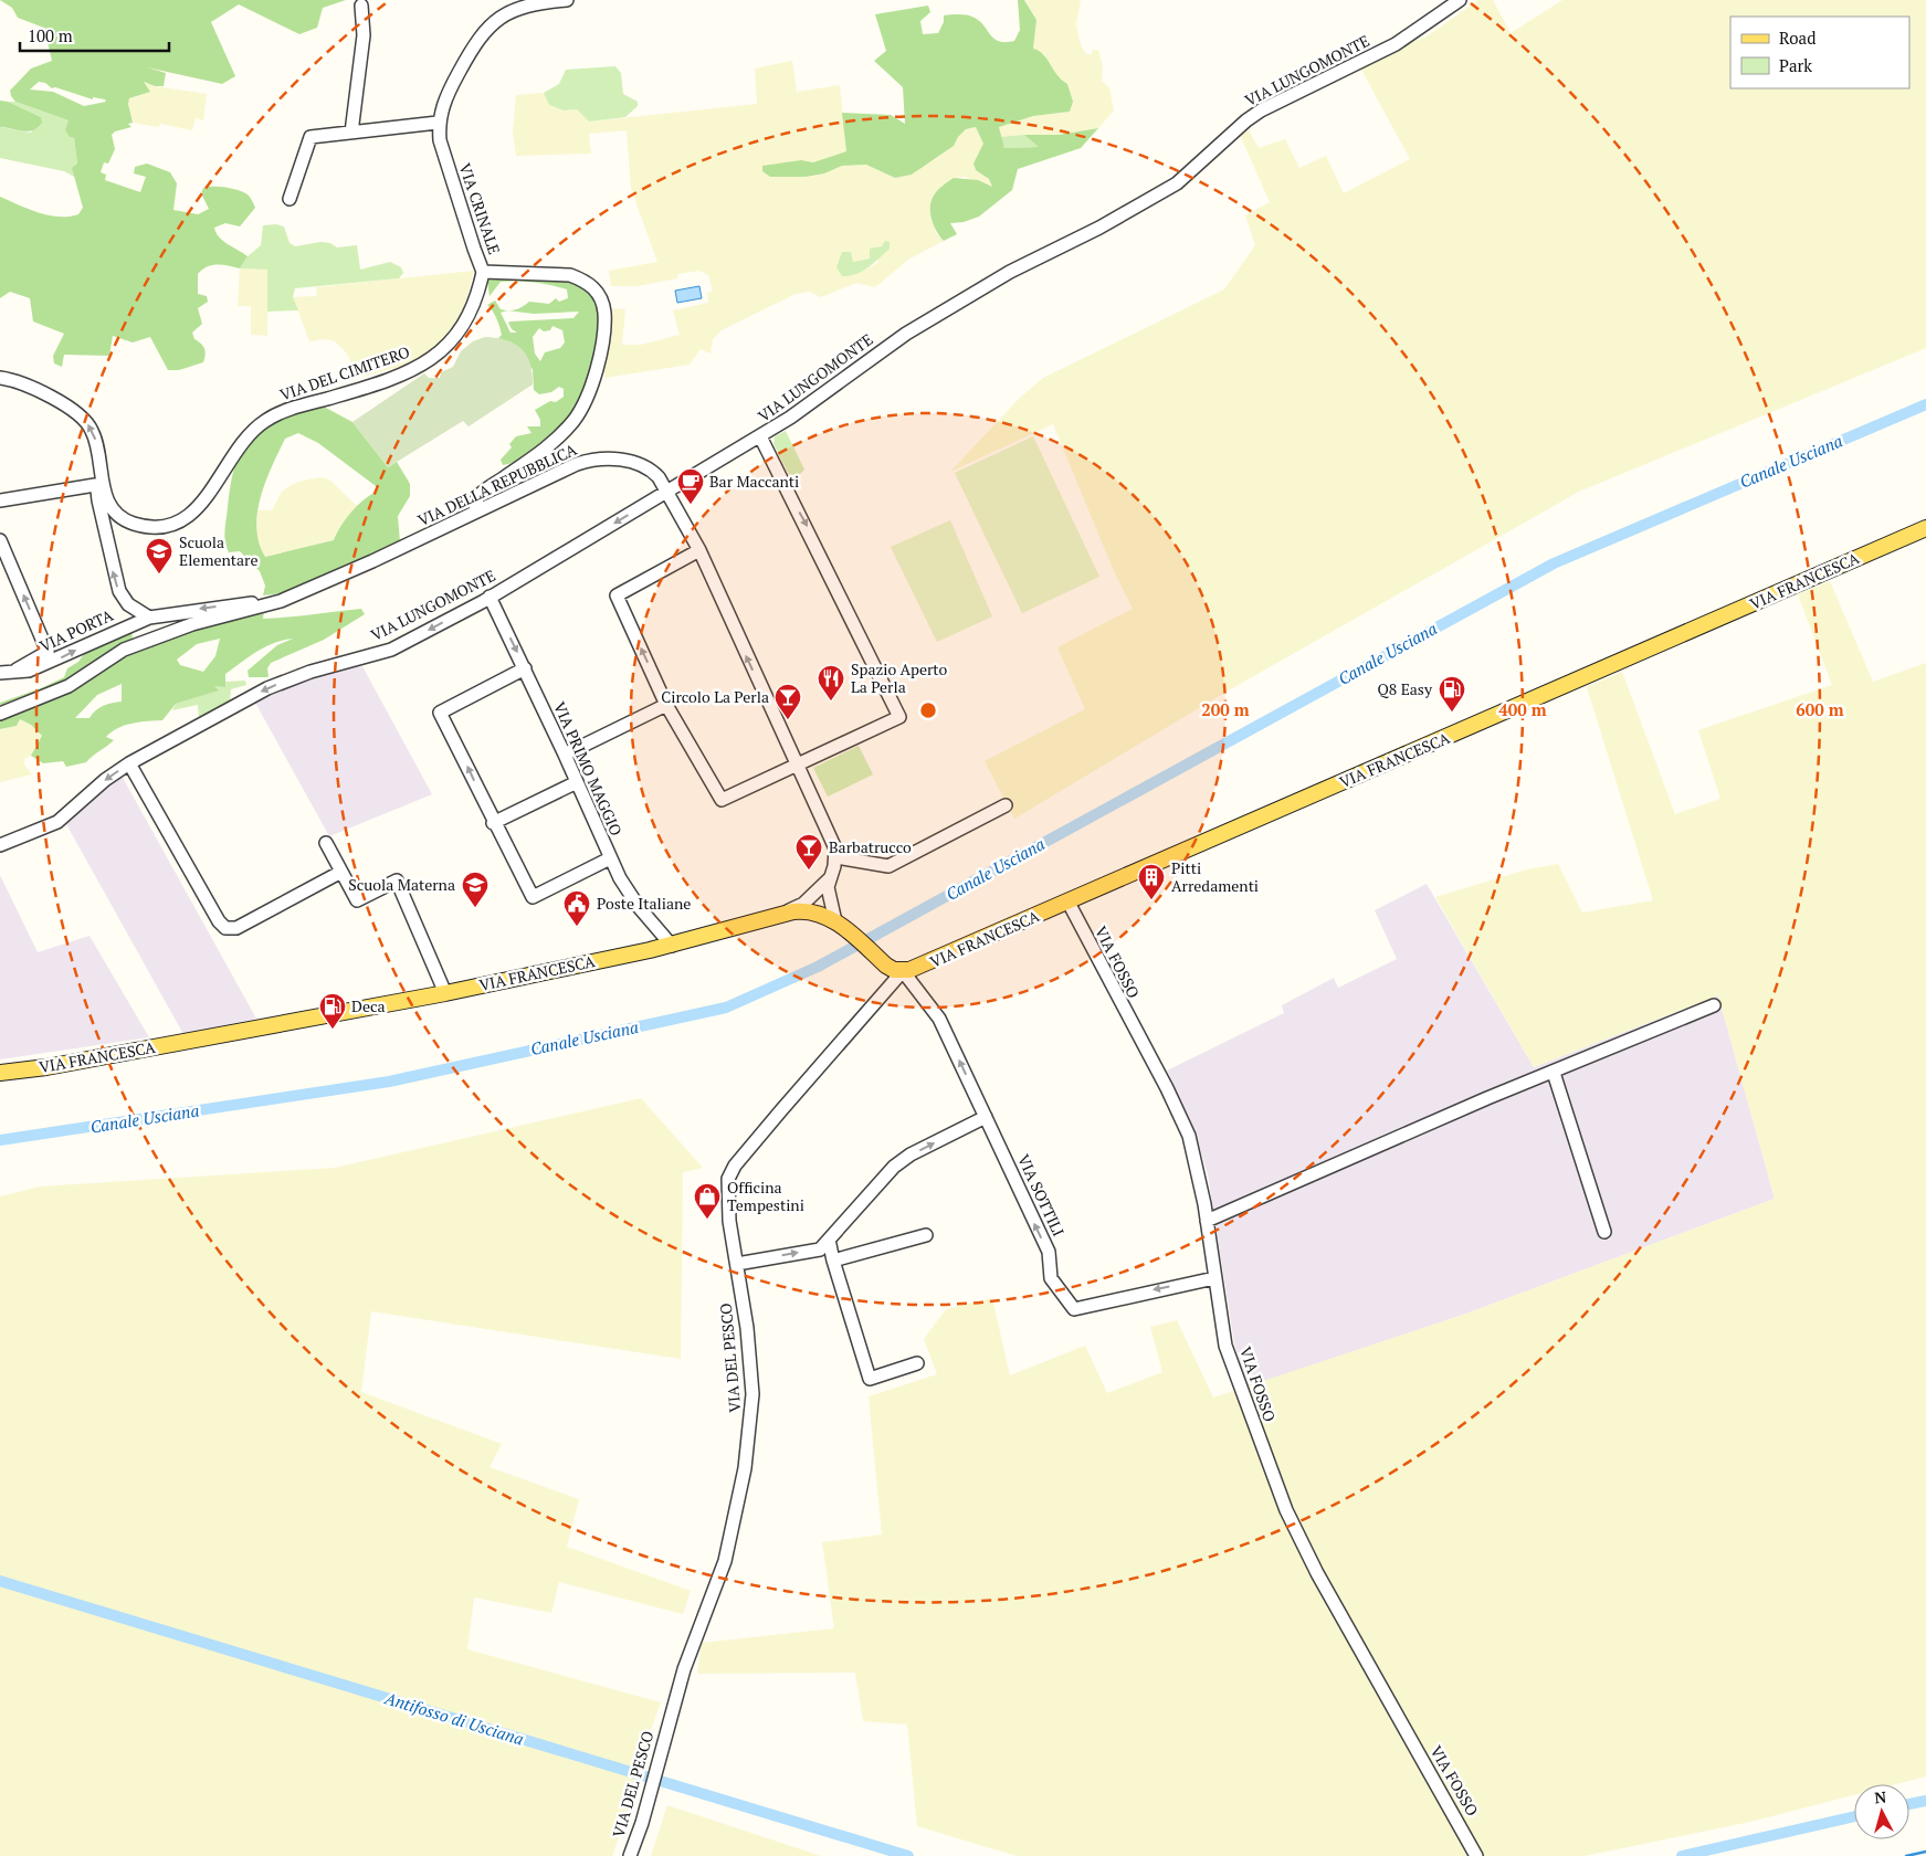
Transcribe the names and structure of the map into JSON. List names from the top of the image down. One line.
{"streets":{"main road":["VIA FRANCESCA"],"street":["VIA LUNGOMONTE","VIA CRINALE","VIA DEL CIMITERO","VIA DELLA REPUBBLICA","VIA PORTA","VIA PRIMO MAGGIO","VIA FOSSO","VIA SOTTILI","VIA DEL PESCO"]},"crossings":[["VIA LUNGOMONTE","VIA DELLA REPUBBLICA"],["VIA LUNGOMONTE","VIA PRIMO MAGGIO"],["VIA CRINALE","VIA DEL CIMITERO"],["VIA CRINALE","VIA DELLA REPUBBLICA"],["VIA DELLA REPUBBLICA","VIA PORTA"],["VIA FRANCESCA","VIA PRIMO MAGGIO"],["VIA FRANCESCA","VIA FOSSO"],["VIA FRANCESCA","VIA SOTTILI"],["VIA FRANCESCA","VIA DEL PESCO"],["VIA FOSSO","VIA SOTTILI"],["VIA SOTTILI","VIA DEL PESCO"]],"one_way":["VIA LUNGOMONTE","VIA SOTTILI"],"water":["Canale Usciana","Antifosso di Usciana"],"places":{"cafe":["Bar Maccanti"],"school or university":["Scuola Elementare","Scuola Materna"],"restaurant":["Spazio Aperto La Perla"],"fuel station":["Q8 Easy","Deca"],"bar":["Circolo La Perla","Barbatrucco"],"building":["Pitti Arredamenti"],"public building":["Poste Italiane"],"shop":["Officina Tempestini"]},"legend":["Road","Park"],"scale_bar":"100 m","north":"top","rings":["200 m","400 m","600 m"]}
